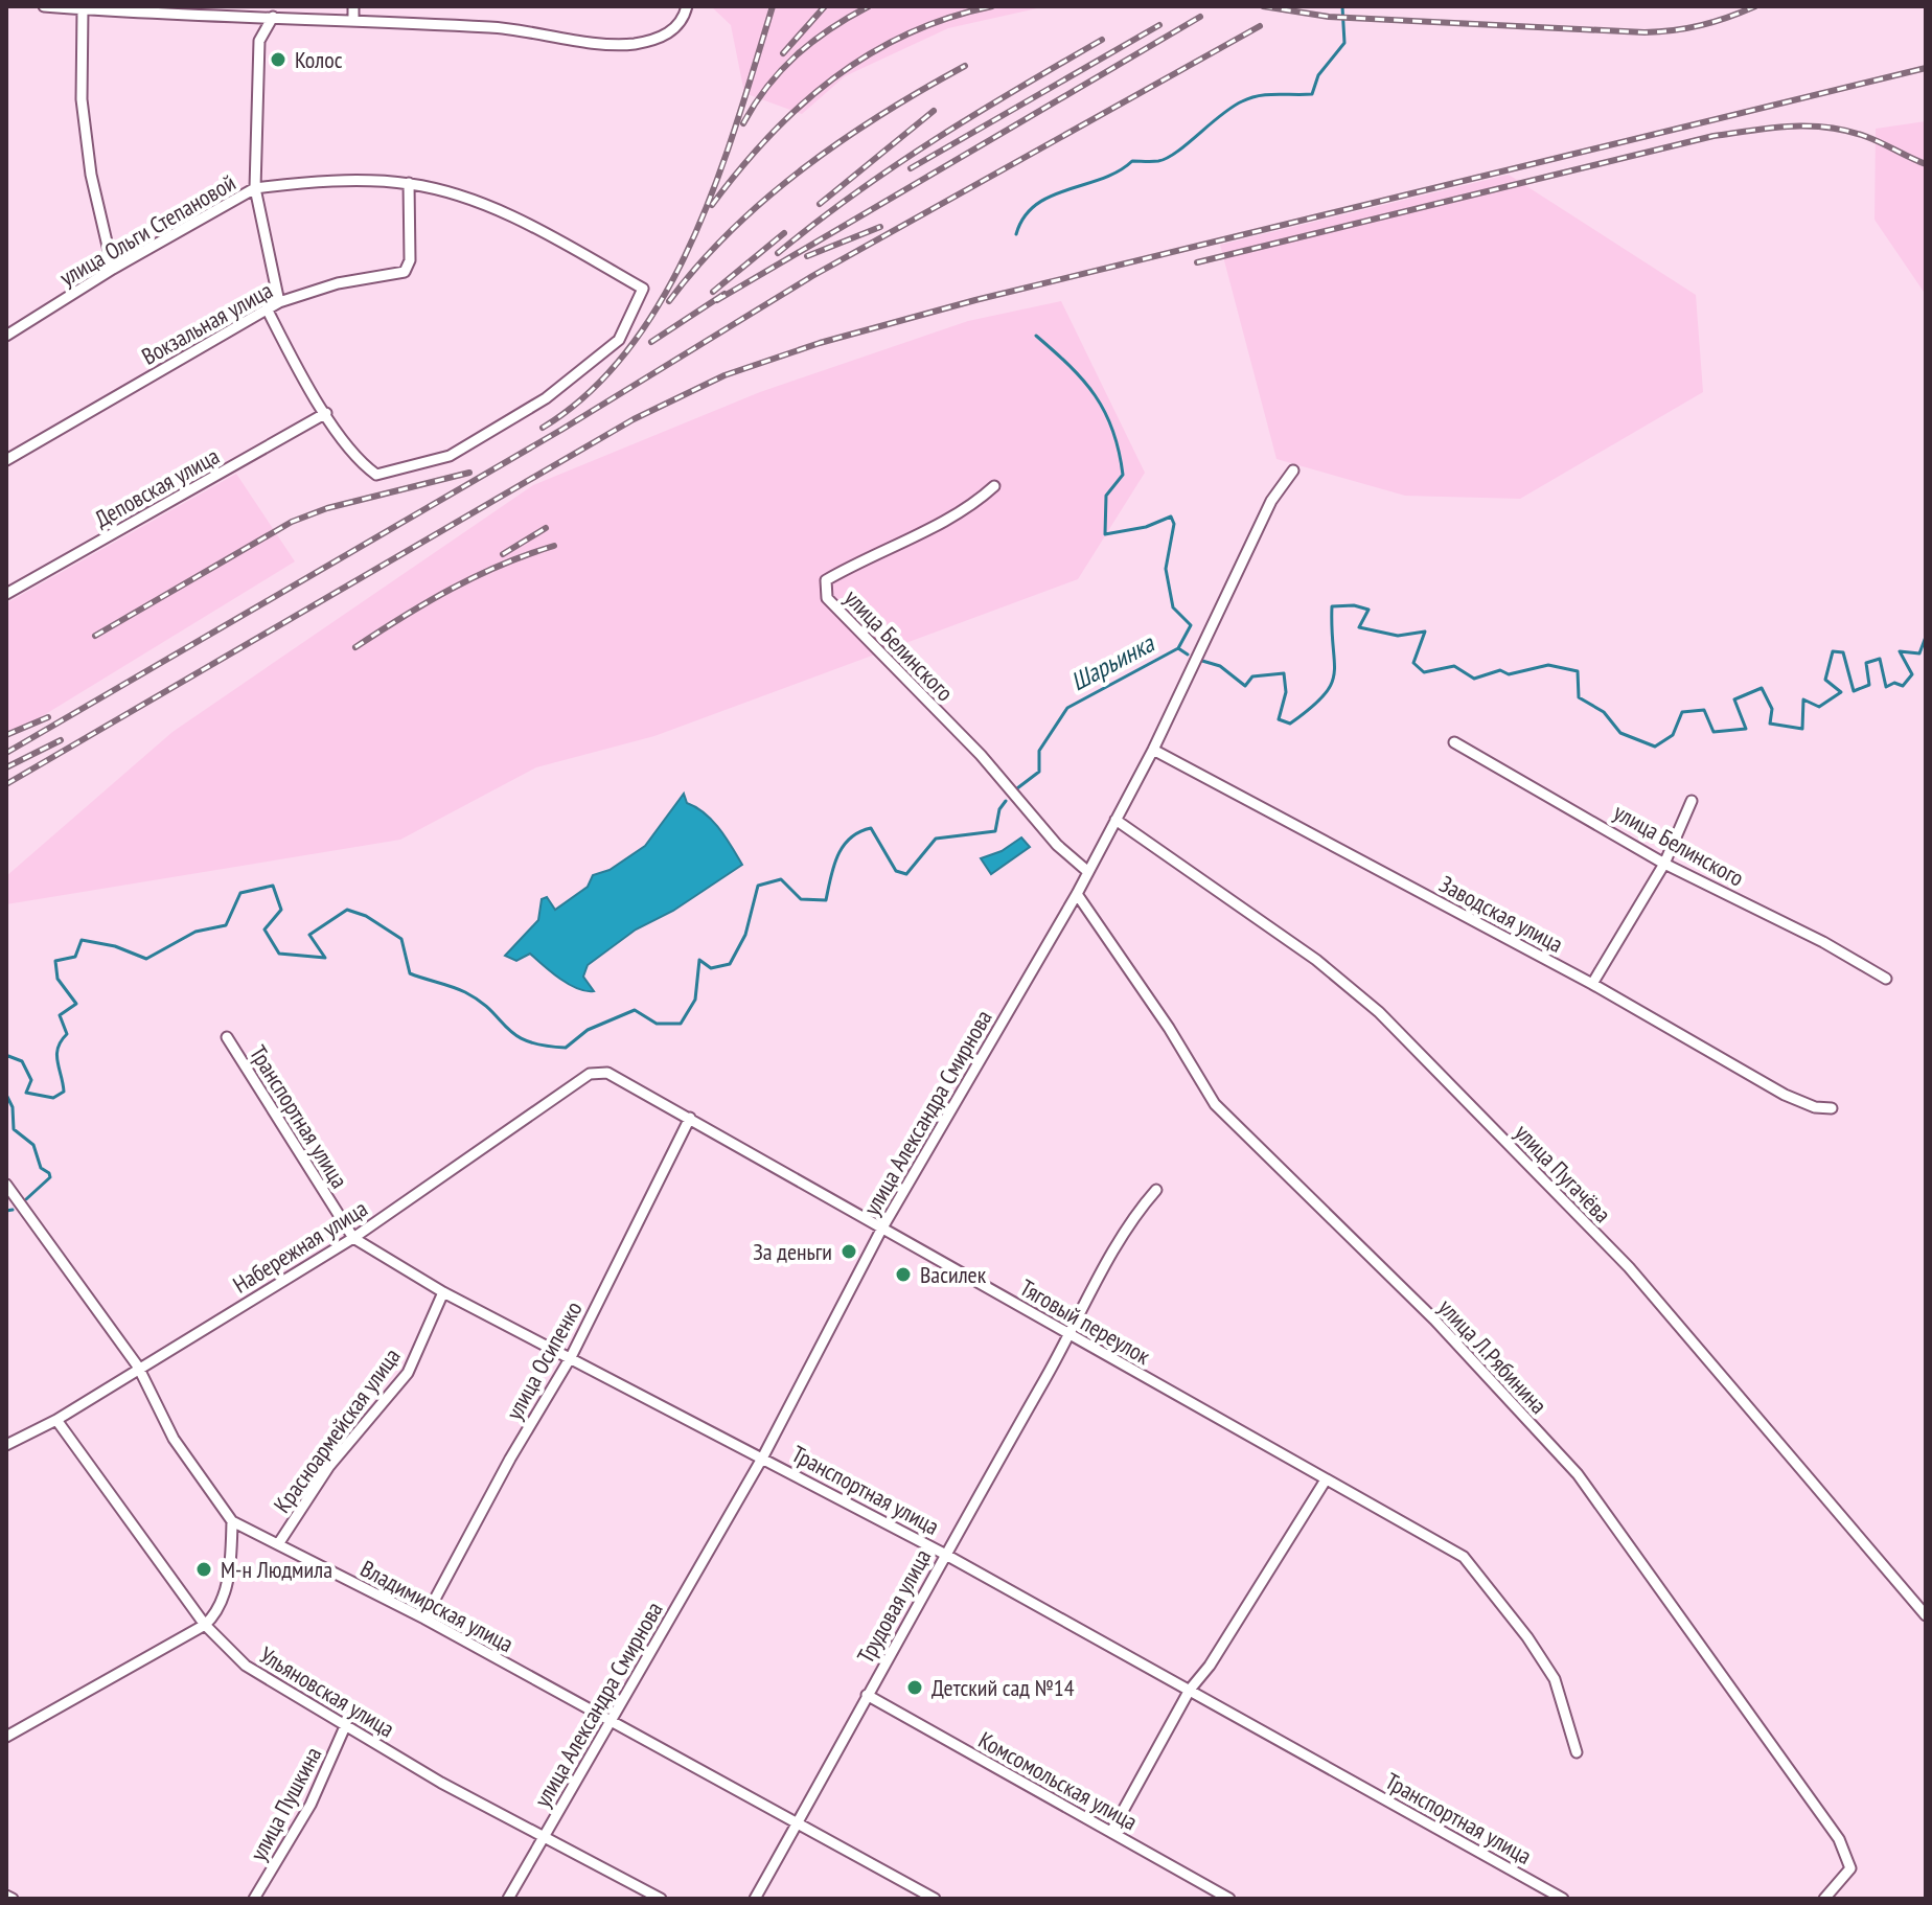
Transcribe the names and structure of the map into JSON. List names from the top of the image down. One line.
{"streets":{"street":["улица Ольги Степановой","Вокзальная улица","Деповская улица","улица Белинского","Заводская улица","улица Александра Смирнова","Транспортная улица","улица Пугачёва","Набережная улица","Тяговый переулок","улица Л.Рябинина","улица Осипенко","Красноармейская улица","Владимирская улица","Трудовая улица","Ульяновская улица","Комсомольская улица","улица Пушкина"]},"crossings":[["улица Ольги Степановой","Вокзальная улица"],["улица Ольги Степановой","Деповская улица"],["улица Белинского","улица Александра Смирнова"],["Заводская улица","улица Александра Смирнова"],["улица Александра Смирнова","Транспортная улица"],["улица Александра Смирнова","улица Пугачёва"],["улица Александра Смирнова","Тяговый переулок"],["улица Александра Смирнова","улица Л.Рябинина"],["улица Александра Смирнова","Владимирская улица"],["улица Александра Смирнова","Ульяновская улица"],["Транспортная улица","Набережная улица"],["Транспортная улица","улица Осипенко"],["Транспортная улица","Красноармейская улица"],["Транспортная улица","Трудовая улица"],["Набережная улица","Тяговый переулок"],["Набережная улица","Владимирская улица"],["Набережная улица","Ульяновская улица"],["Тяговый переулок","улица Осипенко"],["Тяговый переулок","Трудовая улица"],["улица Осипенко","Владимирская улица"],["Красноармейская улица","Владимирская улица"],["Владимирская улица","Трудовая улица"],["Трудовая улица","Комсомольская улица"],["Ульяновская улица","улица Пушкина"]],"water":["Шарьинка"],"places":["Колос","За деньги","Василек","М-н Людмила","Детский сад №14"]}
